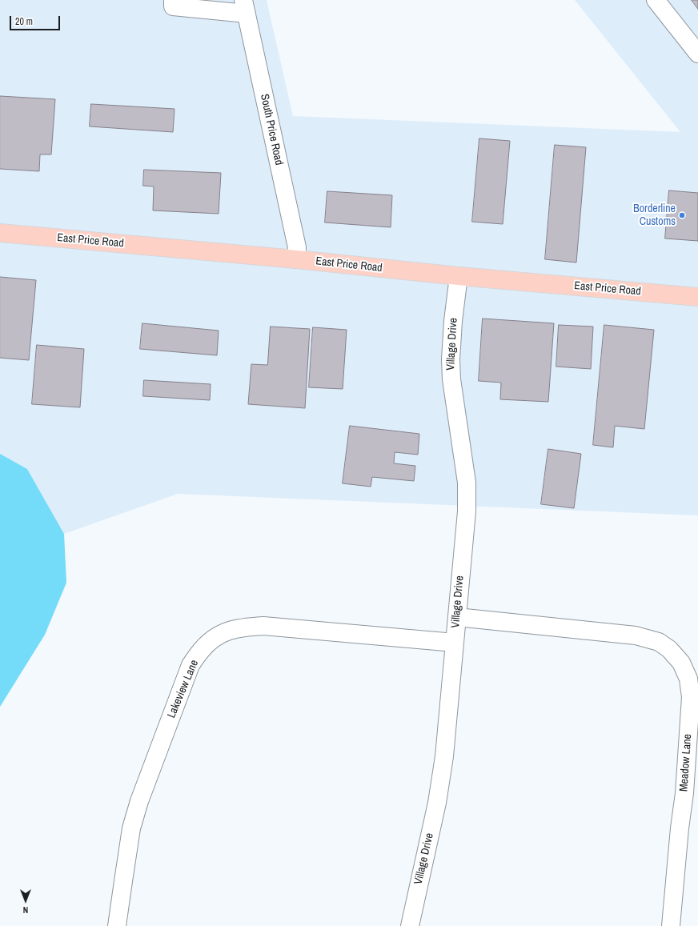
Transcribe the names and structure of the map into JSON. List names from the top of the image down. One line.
{"streets":{"main road":["East Price Road"],"street":["South Price Road","Village Drive","Lakeview Lane","Meadow Lane"]},"crossings":[["South Price Road","East Price Road"],["East Price Road","Village Drive"],["Village Drive","Lakeview Lane"],["Village Drive","Meadow Lane"]],"places":["Borderline Customs"],"scale_bar":"20 m","north":"bottom"}
